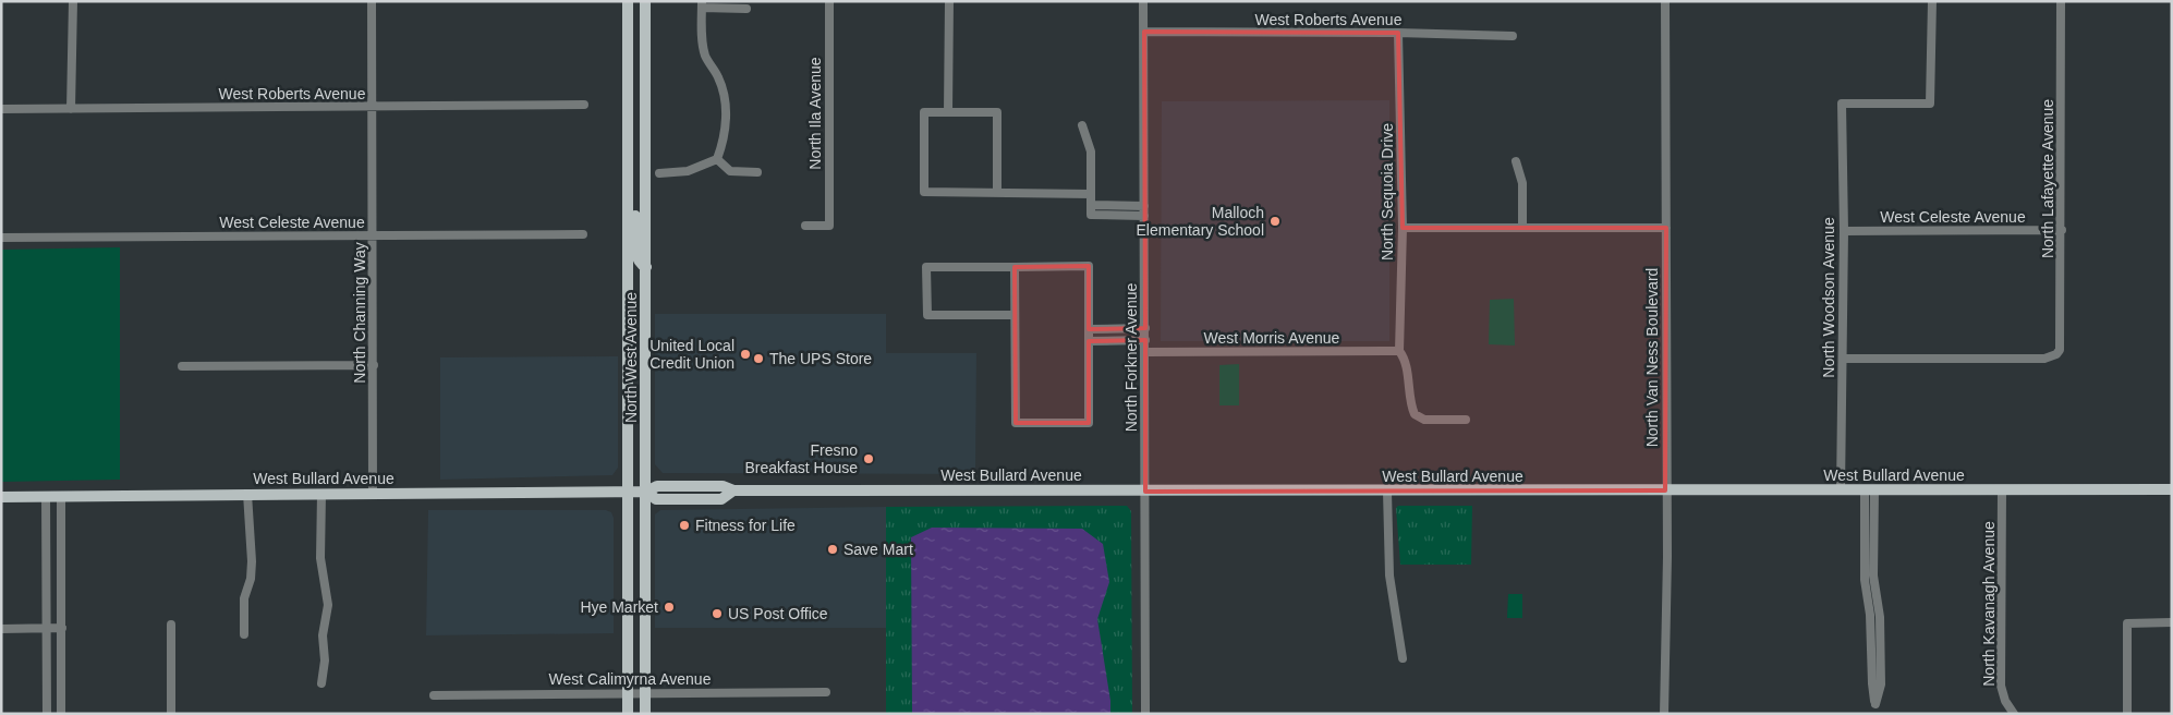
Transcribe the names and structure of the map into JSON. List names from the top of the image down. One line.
{"streets":{"main road":["North West Avenue","West Bullard Avenue"],"street":["West Roberts Avenue","North Ila Avenue","North Lafayette Avenue","North Sequoia Drive","West Celeste Avenue","North Woodson Avenue","North Channing Way","West Morris Avenue","North Forkner Avenue","North Van Ness Boulevard","North Kavanagh Avenue","West Calimyrna Avenue"]},"crossings":[["West Roberts Avenue","North Sequoia Drive"],["West Roberts Avenue","North Channing Way"],["West Roberts Avenue","North Forkner Avenue"],["North Lafayette Avenue","West Celeste Avenue"],["North Lafayette Avenue","North Woodson Avenue"],["North Sequoia Drive","West Morris Avenue"],["West Celeste Avenue","North Woodson Avenue"],["West Celeste Avenue","North Channing Way"],["North Woodson Avenue","West Bullard Avenue"],["North Channing Way","West Bullard Avenue"],["West Morris Avenue","North Forkner Avenue"],["North West Avenue","West Bullard Avenue"],["North West Avenue","West Calimyrna Avenue"],["North Forkner Avenue","West Bullard Avenue"],["North Van Ness Boulevard","West Bullard Avenue"],["West Bullard Avenue","North Kavanagh Avenue"]],"places":["Malloch Elementary School","United Local Credit Union","The UPS Store","Fresno Breakfast House","Fitness for Life","Save Mart","Hye Market","US Post Office"]}
